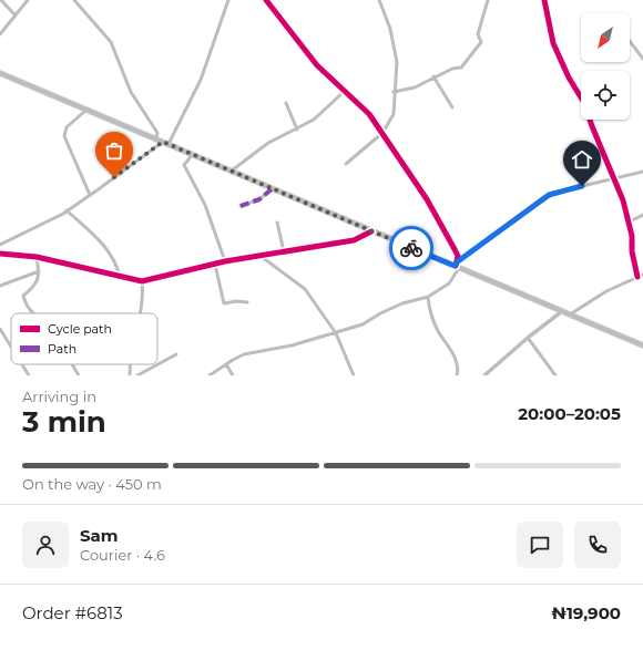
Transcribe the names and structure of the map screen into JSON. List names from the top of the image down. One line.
{"legend":["Cycle path","Path"],"north":"bottom left","page":{"heading":["3 min","Arriving in","20:00–20:05"],"panel":["Sam","Courier · 4.6","Order #6813","₦19,900"],"bar":"On the way · 450 m"}}
